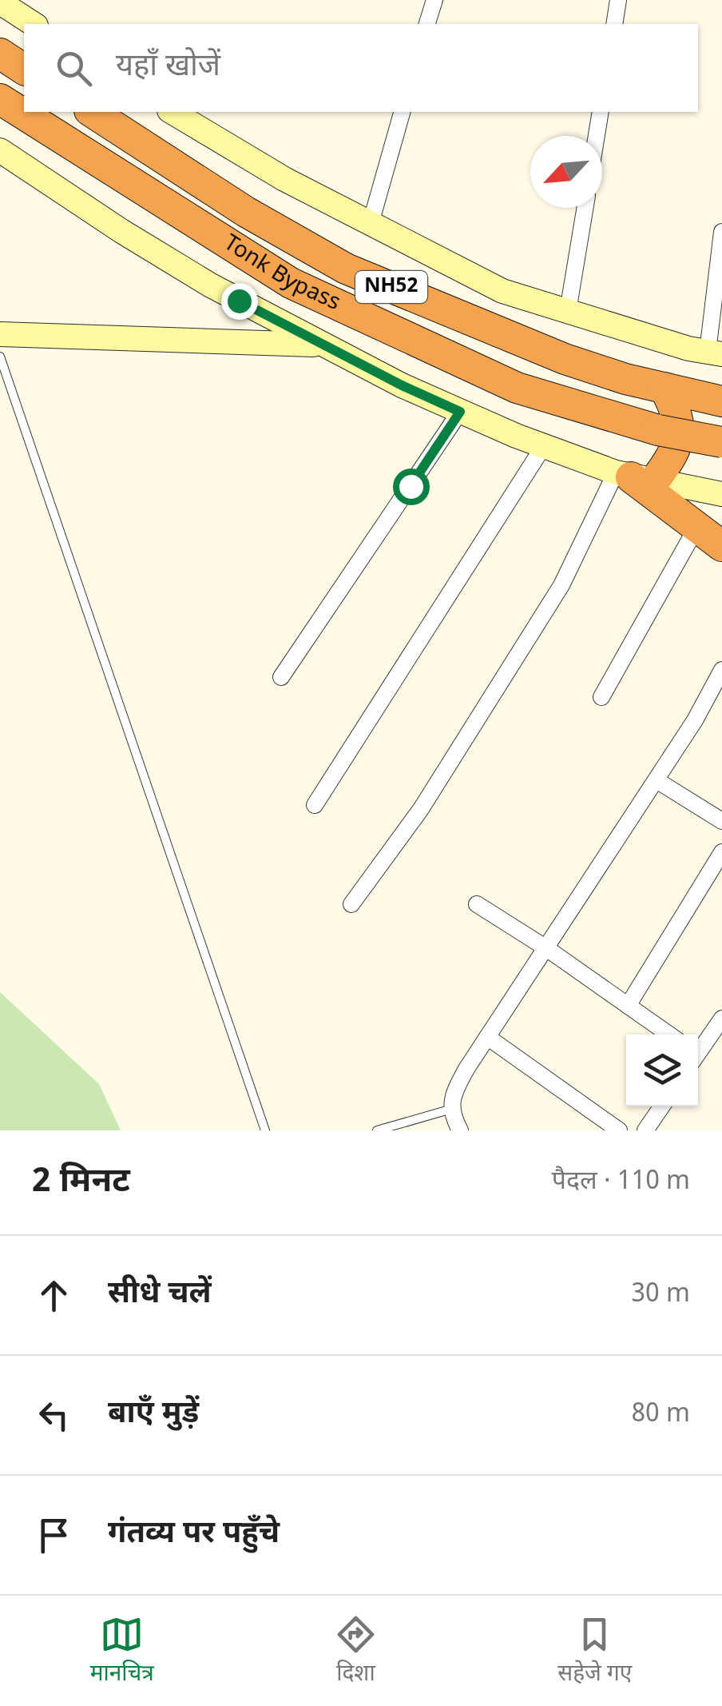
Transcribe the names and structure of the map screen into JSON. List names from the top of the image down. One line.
{"streets":{"highway":["Tonk Bypass","NH52"]},"north":"bottom left","page":{"search":"यहाँ खोजें","heading":["2 मिनट","पैदल · 110 m"],"list":[["सीधे चलें","30 m"],["बाएँ मुड़ें","80 m"],"गंतव्य पर पहुँचे"],"nav":["मानचित्र","दिशा","सहेजे गए"]}}
